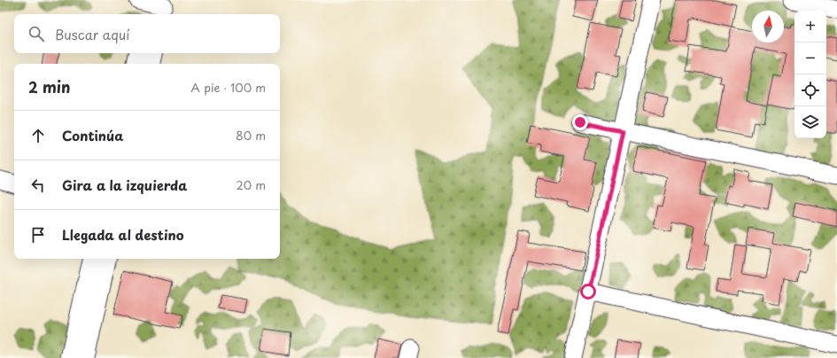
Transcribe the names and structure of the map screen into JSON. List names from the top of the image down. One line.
{"north":"top","page":{"map_buttons":["+","−"],"search":"Buscar aquí","heading":["2 min","A pie · 100 m"],"list":[["Continúa","80 m"],["Gira a la izquierda","20 m"],"Llegada al destino"]}}
